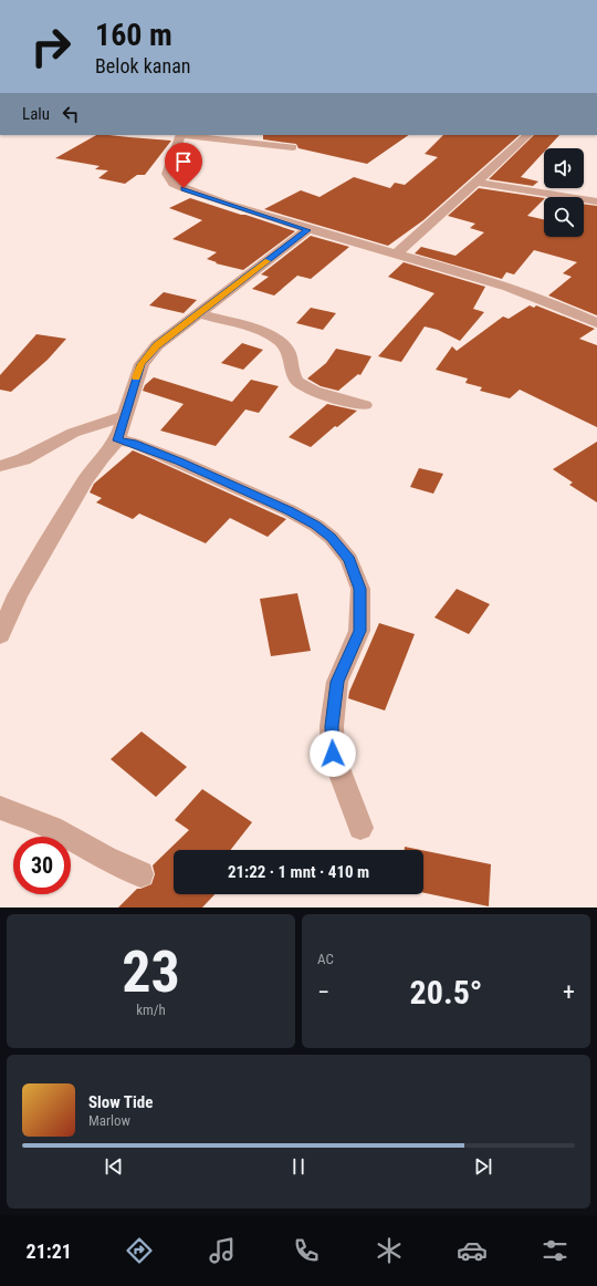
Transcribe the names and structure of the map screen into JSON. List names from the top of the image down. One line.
{"page":{"turn":["160 m","Belok kanan"],"then":"Lalu","limit":"30","trip":"21:22 · 1 mnt · 410 m","tile":[["23","km/h"],"AC"],"heat":["−","20.5°","+"],"song":["Slow Tide","Marlow"],"tabs":"21:21"}}
